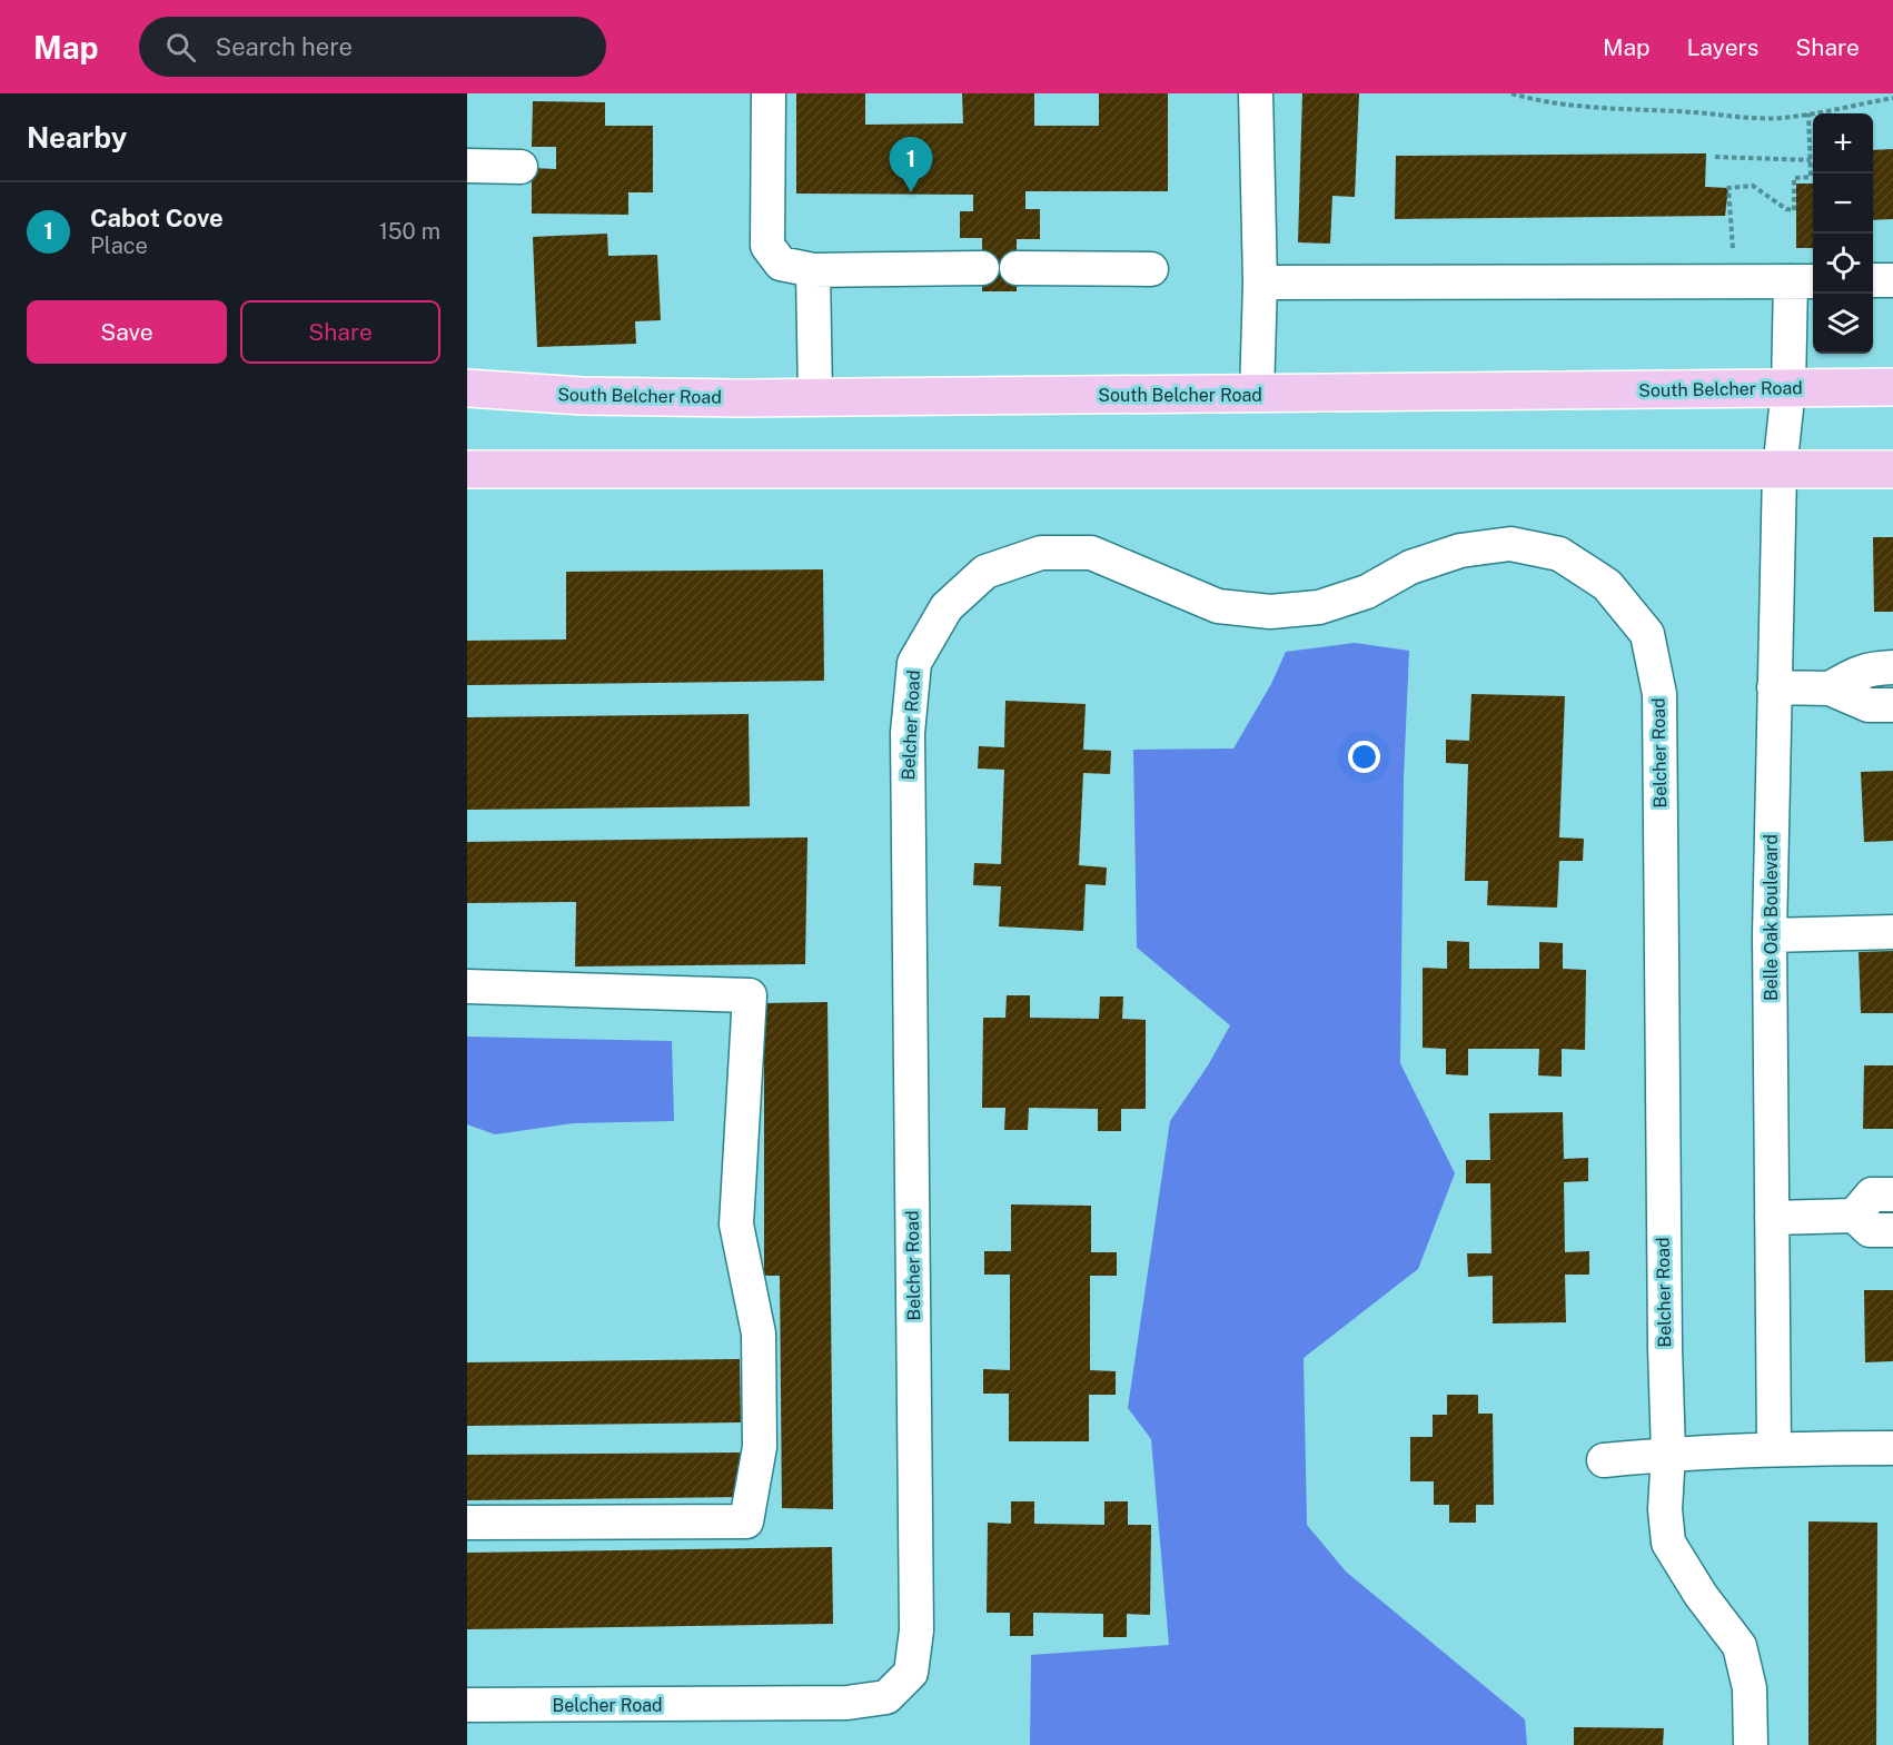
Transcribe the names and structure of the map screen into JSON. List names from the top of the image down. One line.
{"streets":{"main road":["South Belcher Road"],"street":["Belcher Road","Belle Oak Boulevard"]},"crossings":[["South Belcher Road","Belle Oak Boulevard"]],"page":{"header":"Map","search":"Search here","nav":["Map","Layers","Share"],"heading":"Nearby","map_buttons":["+","−"],"pins":"1","list":[{"mark":"1","name":"Cabot Cove","note":"Place","value":"150 m"}],"buttons":["Save","Share"]}}
